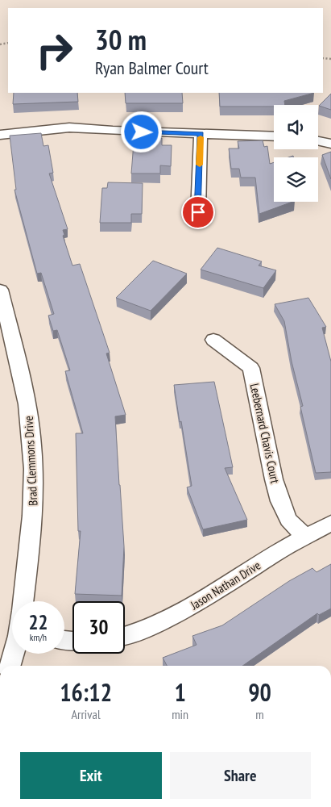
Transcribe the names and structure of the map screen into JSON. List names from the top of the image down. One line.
{"streets":{"street":["Leebernard Chavis Court","Brad Clemmons Drive","Jason Nathan Drive"]},"crossings":[["Leebernard Chavis Court","Jason Nathan Drive"]],"page":{"turn":["30 m","Ryan Balmer Court"],"speed":"22 km/h","limit":"30","eta":["16:12","Arrival","1","min","90","m"],"buttons":["Exit","Share"]}}
